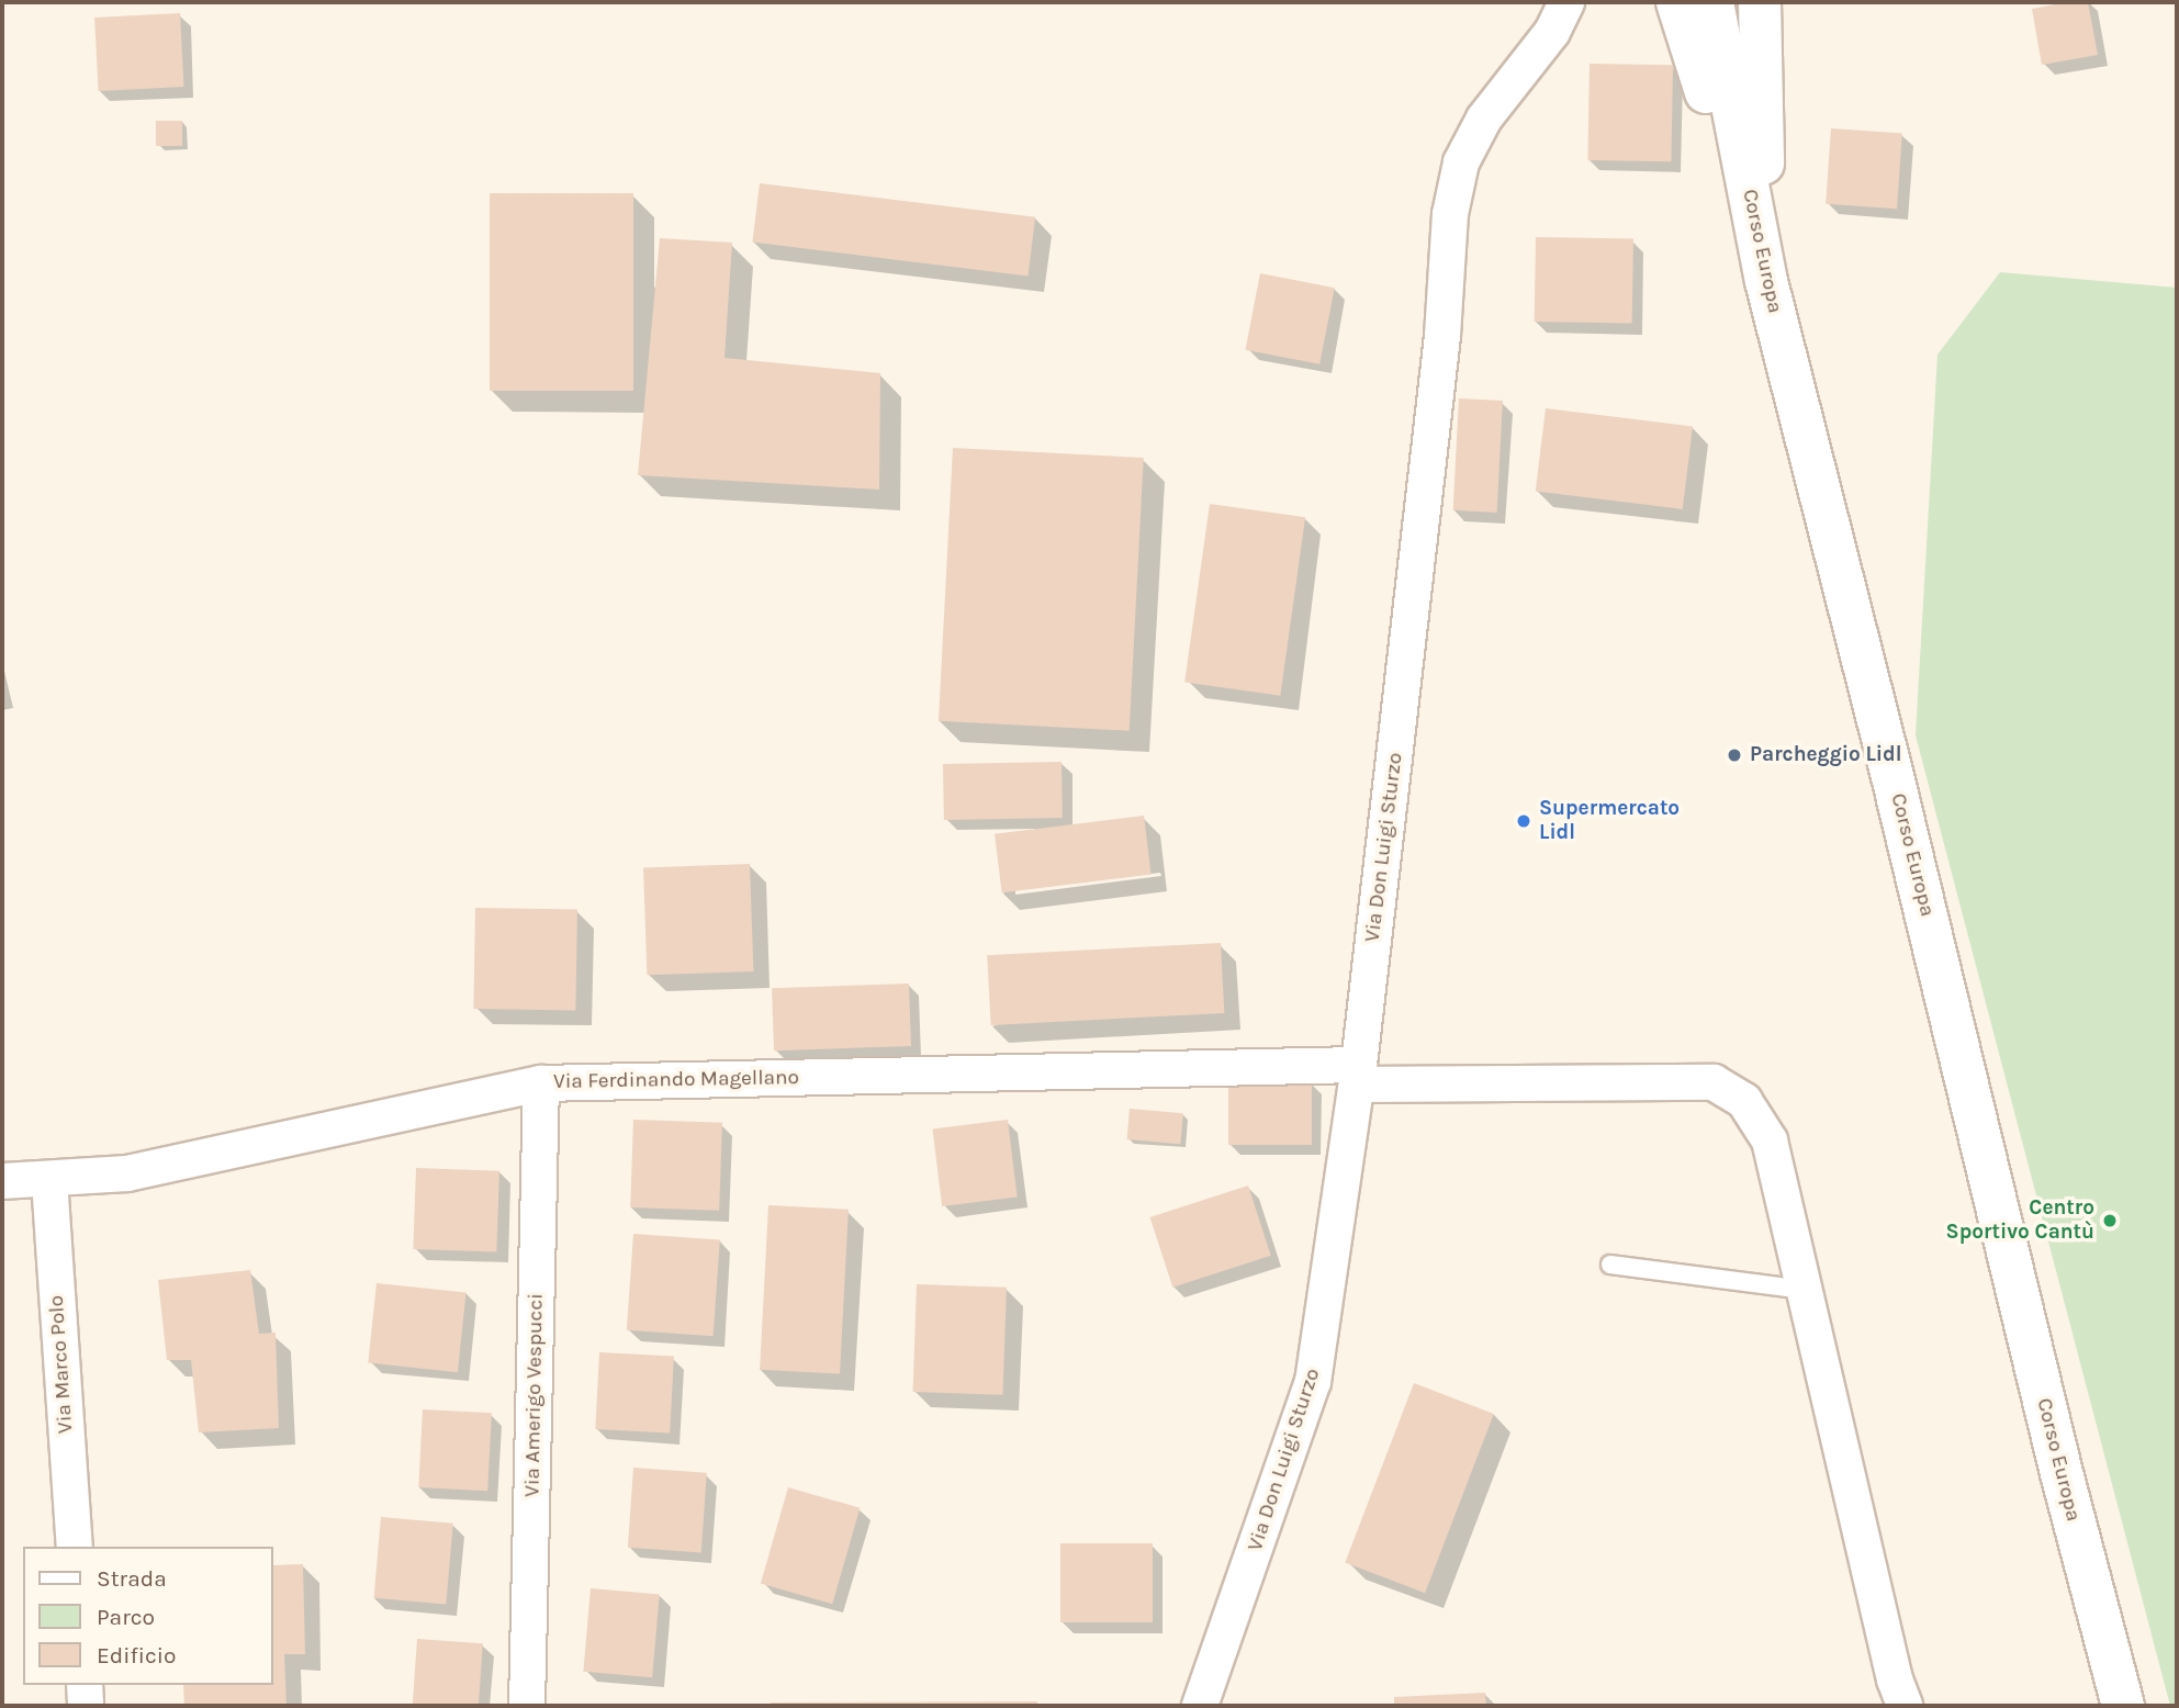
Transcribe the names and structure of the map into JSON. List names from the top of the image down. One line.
{"streets":{"main road":["Corso Europa"],"street":["Via Don Luigi Sturzo","Via Ferdinando Magellano","Via Marco Polo","Via Amerigo Vespucci"]},"crossings":[["Via Don Luigi Sturzo","Via Ferdinando Magellano"],["Via Ferdinando Magellano","Via Marco Polo"],["Via Ferdinando Magellano","Via Amerigo Vespucci"]],"places":["Parcheggio Lidl","Supermercato Lidl","Centro Sportivo Cantù"],"legend":["Strada","Parco","Edificio"]}
